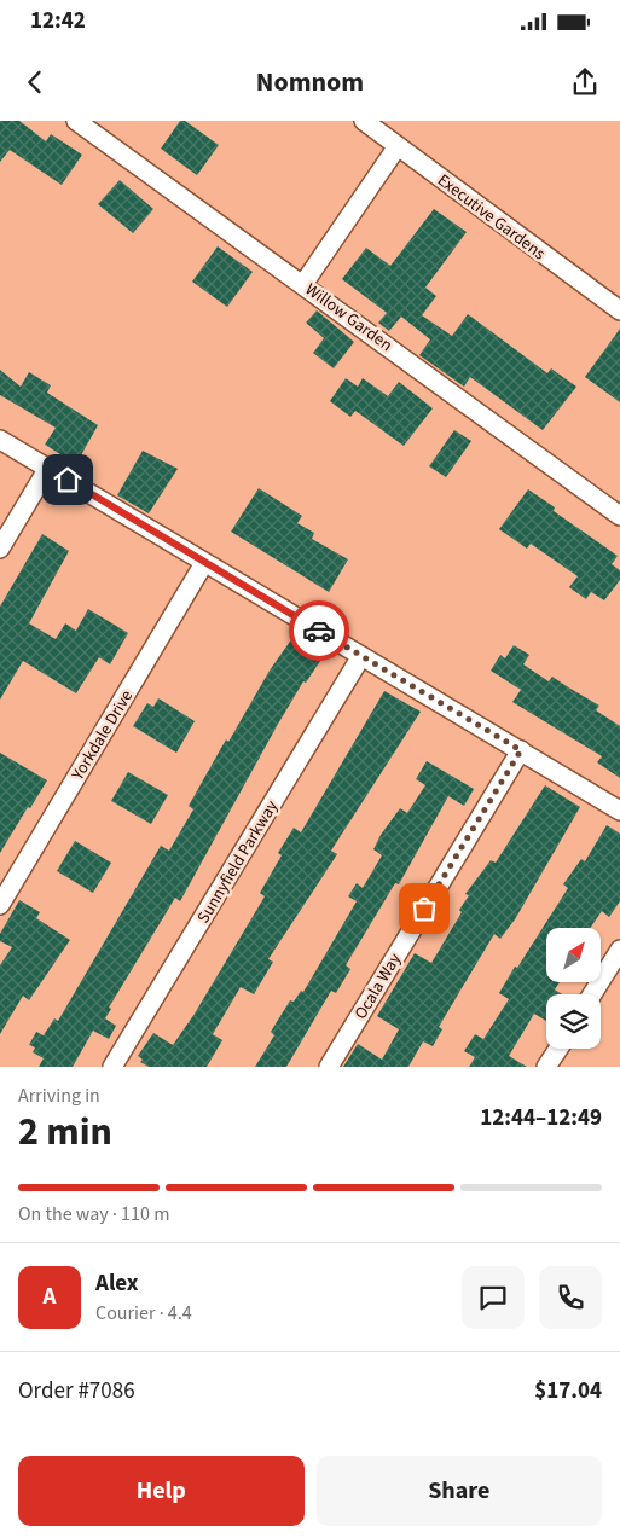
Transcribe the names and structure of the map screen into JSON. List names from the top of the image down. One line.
{"streets":{"street":["Executive Gardens","Willow Garden","Yorkdale Drive","Sunnyfield Parkway","Ocala Way"]},"north":"top right","page":{"status":"12:42","header":"Nomnom","heading":["2 min","Arriving in","12:44–12:49"],"panel":["Alex","Courier · 4.4","Order #7086","$17.04"],"bar":"On the way · 110 m","round":"A","buttons":["Help","Share"]}}
